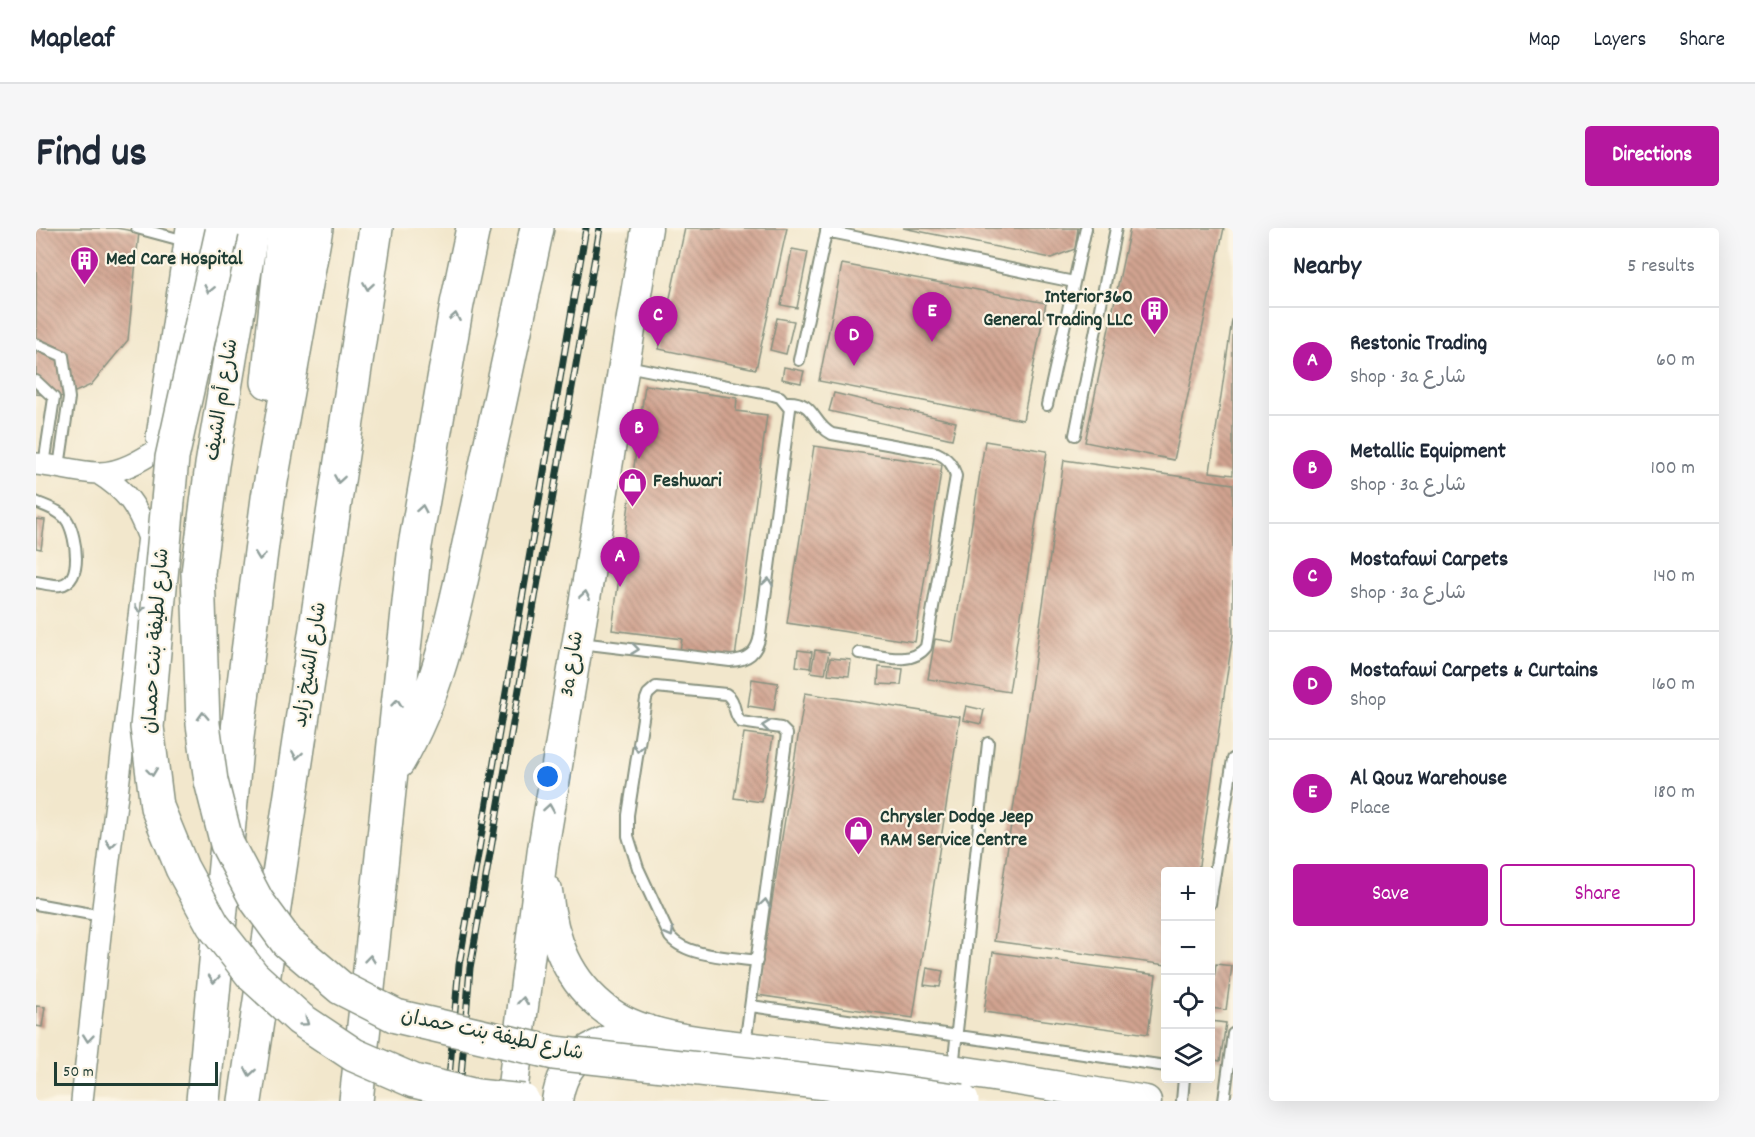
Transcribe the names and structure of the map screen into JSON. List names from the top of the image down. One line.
{"streets":{"main road":["شارع أم الشيف","شارع لطيفة بنت حمدان","شارع الشيخ زايد"],"street":["3a شارع"]},"crossings":[["شارع أم الشيف","شارع لطيفة بنت حمدان"]],"one_way":["3a شارع"],"places":{"building":["Med Care Hospital","Interior360 General Trading LLC"],"shop":["Feshwari","Chrysler Dodge Jeep RAM Service Centre"]},"scale_bar":"50 m","page":{"header":"Mapleaf","nav":["Map","Layers","Share"],"title":"Find us","buttons":["Directions",["Save","Share"]],"heading":["Nearby","5 results"],"pins":["E","C","D","B","A"],"list":[{"mark":"A","name":"Restonic Trading","note":"Shop · 3a شارع","value":"60 m"},{"mark":"B","name":"Metallic Equipment","note":"Shop · 3a شارع","value":"100 m"},{"mark":"C","name":"Mostafawi Carpets","note":"Shop · 3a شارع","value":"140 m"},{"mark":"D","name":"Mostafawi Carpets & Curtains","note":"Shop","value":"160 m"},{"mark":"E","name":"Al Qouz Warehouse","note":"Place","value":"180 m"}],"map_buttons":["+","−"],"scale":"50 m"}}
